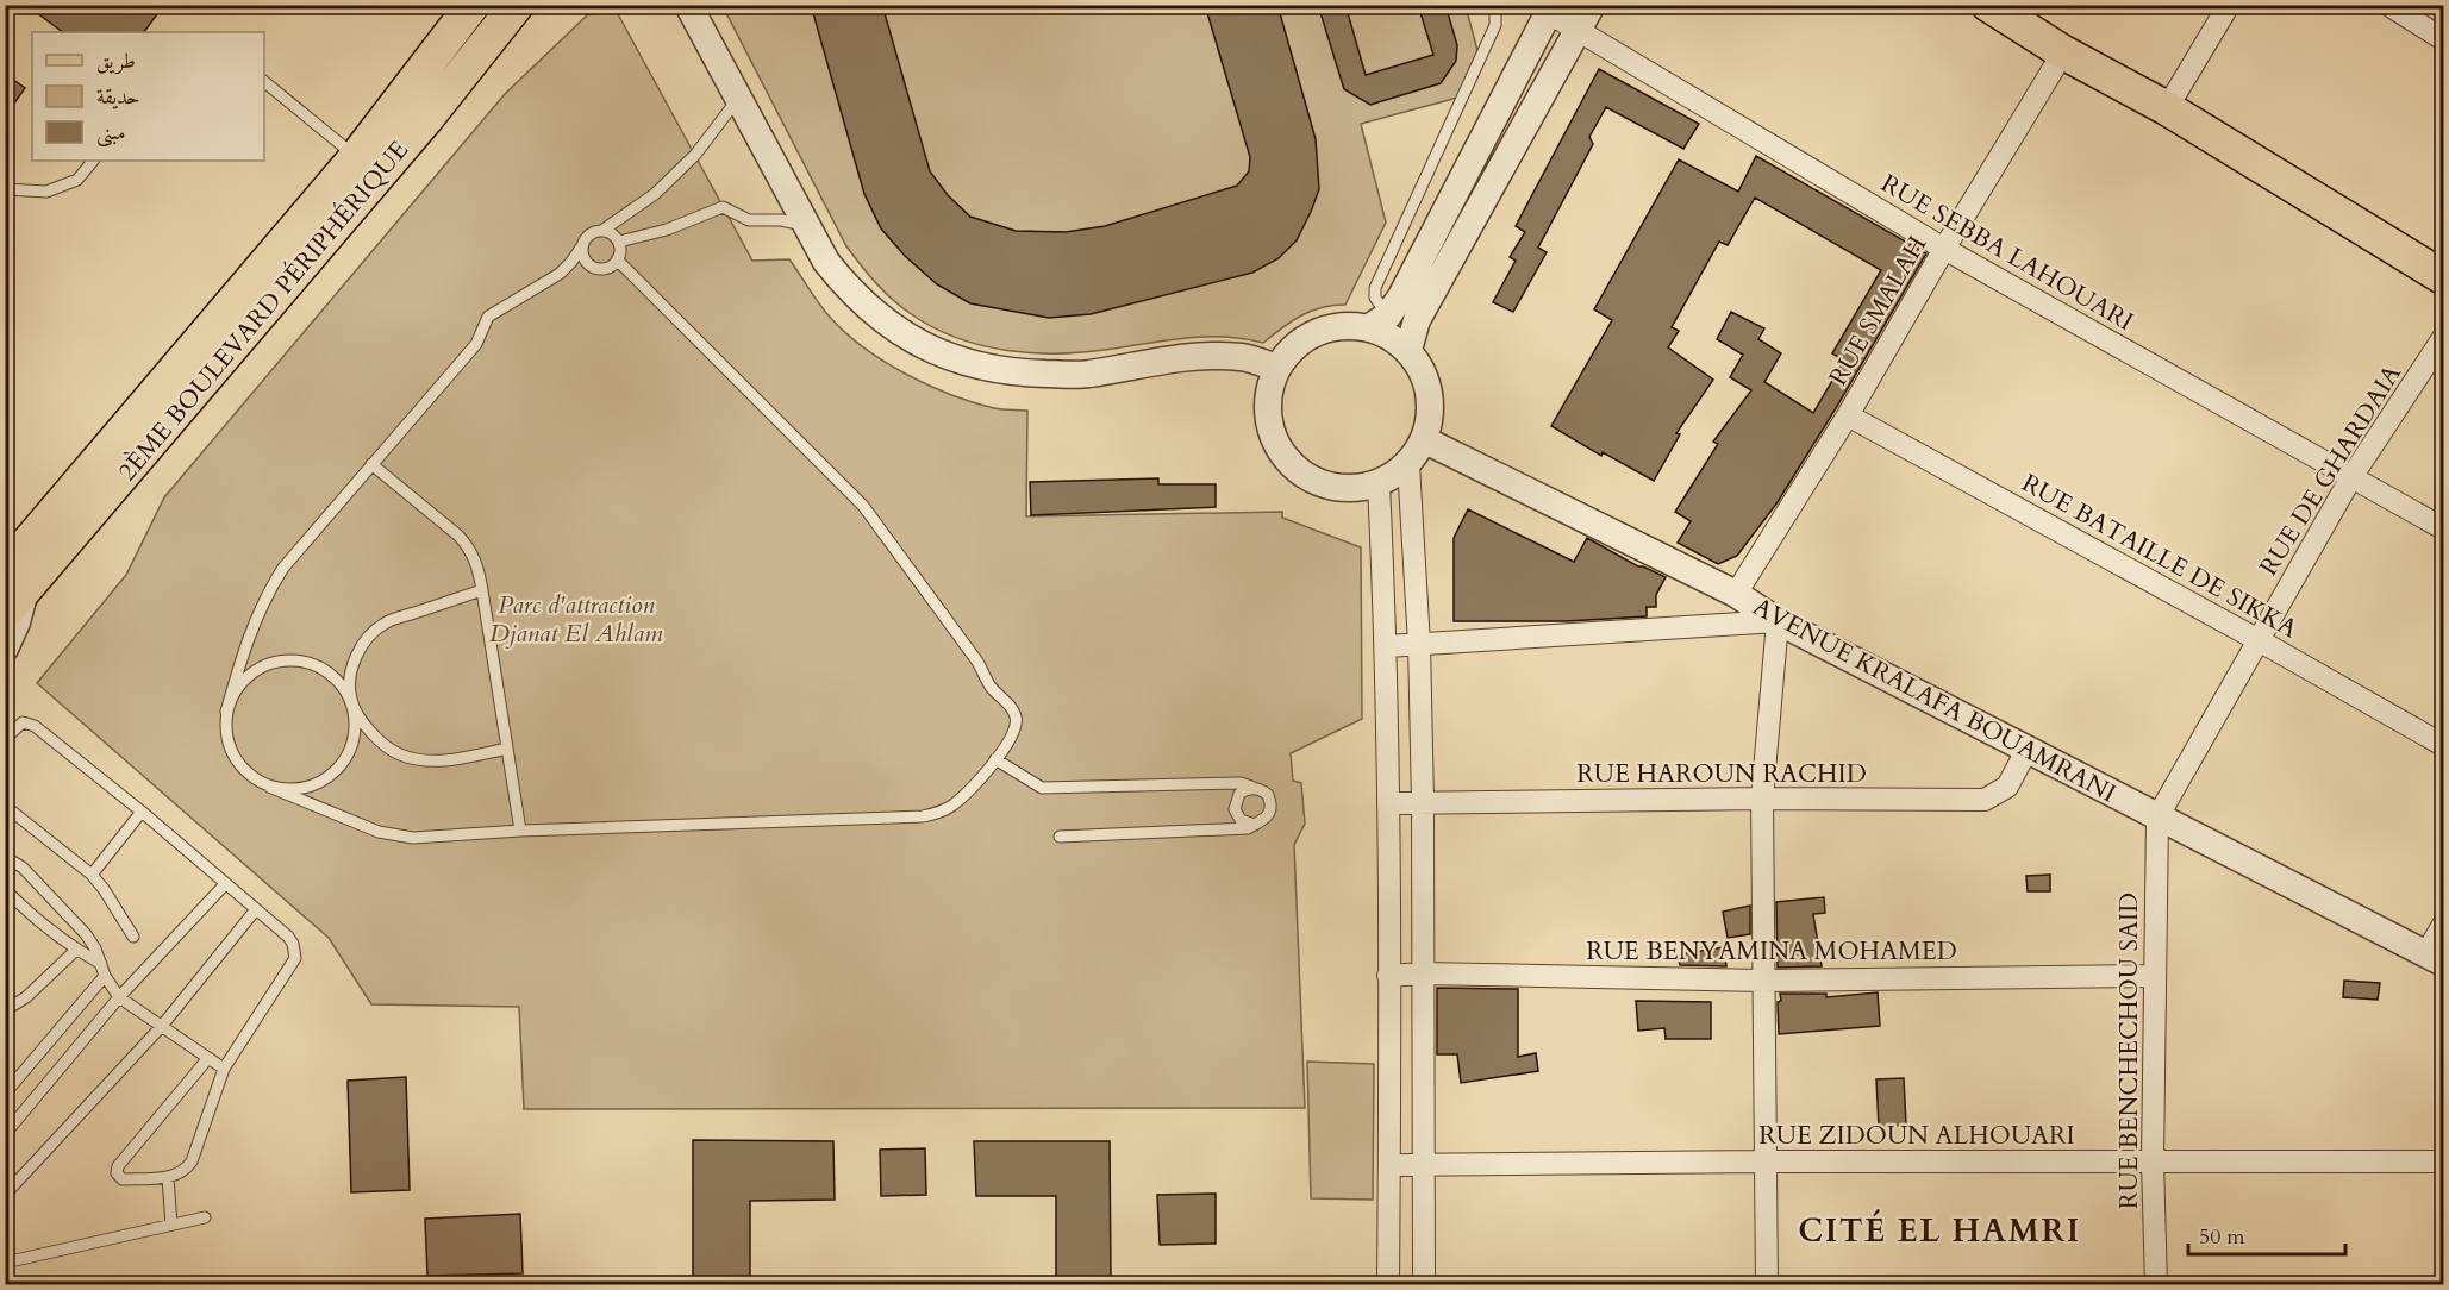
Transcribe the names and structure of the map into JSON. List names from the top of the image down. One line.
{"streets":{"main road":["2ÈME BOULEVARD PÉRIPHÉRIQUE"],"street":["RUE SEBBA LAHOUARI","RUE SMALAH","RUE DE GHARDAIA","RUE BATAILLE DE SIKKA","AVENUE KRALAFA BOUAMRANI","RUE HAROUN RACHID","RUE BENYAMINA MOHAMED","RUE BENCHECHOU SAID","RUE ZIDOUN ALHOUARI"]},"crossings":[["RUE SEBBA LAHOUARI","RUE SMALAH"],["RUE SEBBA LAHOUARI","RUE DE GHARDAIA"],["RUE SMALAH","RUE BATAILLE DE SIKKA"],["RUE SMALAH","AVENUE KRALAFA BOUAMRANI"],["RUE DE GHARDAIA","RUE BATAILLE DE SIKKA"],["RUE DE GHARDAIA","AVENUE KRALAFA BOUAMRANI"],["RUE DE GHARDAIA","RUE BENCHECHOU SAID"],["AVENUE KRALAFA BOUAMRANI","RUE HAROUN RACHID"],["AVENUE KRALAFA BOUAMRANI","RUE BENCHECHOU SAID"],["RUE BENYAMINA MOHAMED","RUE BENCHECHOU SAID"],["RUE BENCHECHOU SAID","RUE ZIDOUN ALHOUARI"]],"districts":["CITÉ EL HAMRI"],"parks":["Parc d'attraction Djanat El Ahlam"],"legend":["طريق","حديقة","مبنى"],"scale_bar":"50 m"}
